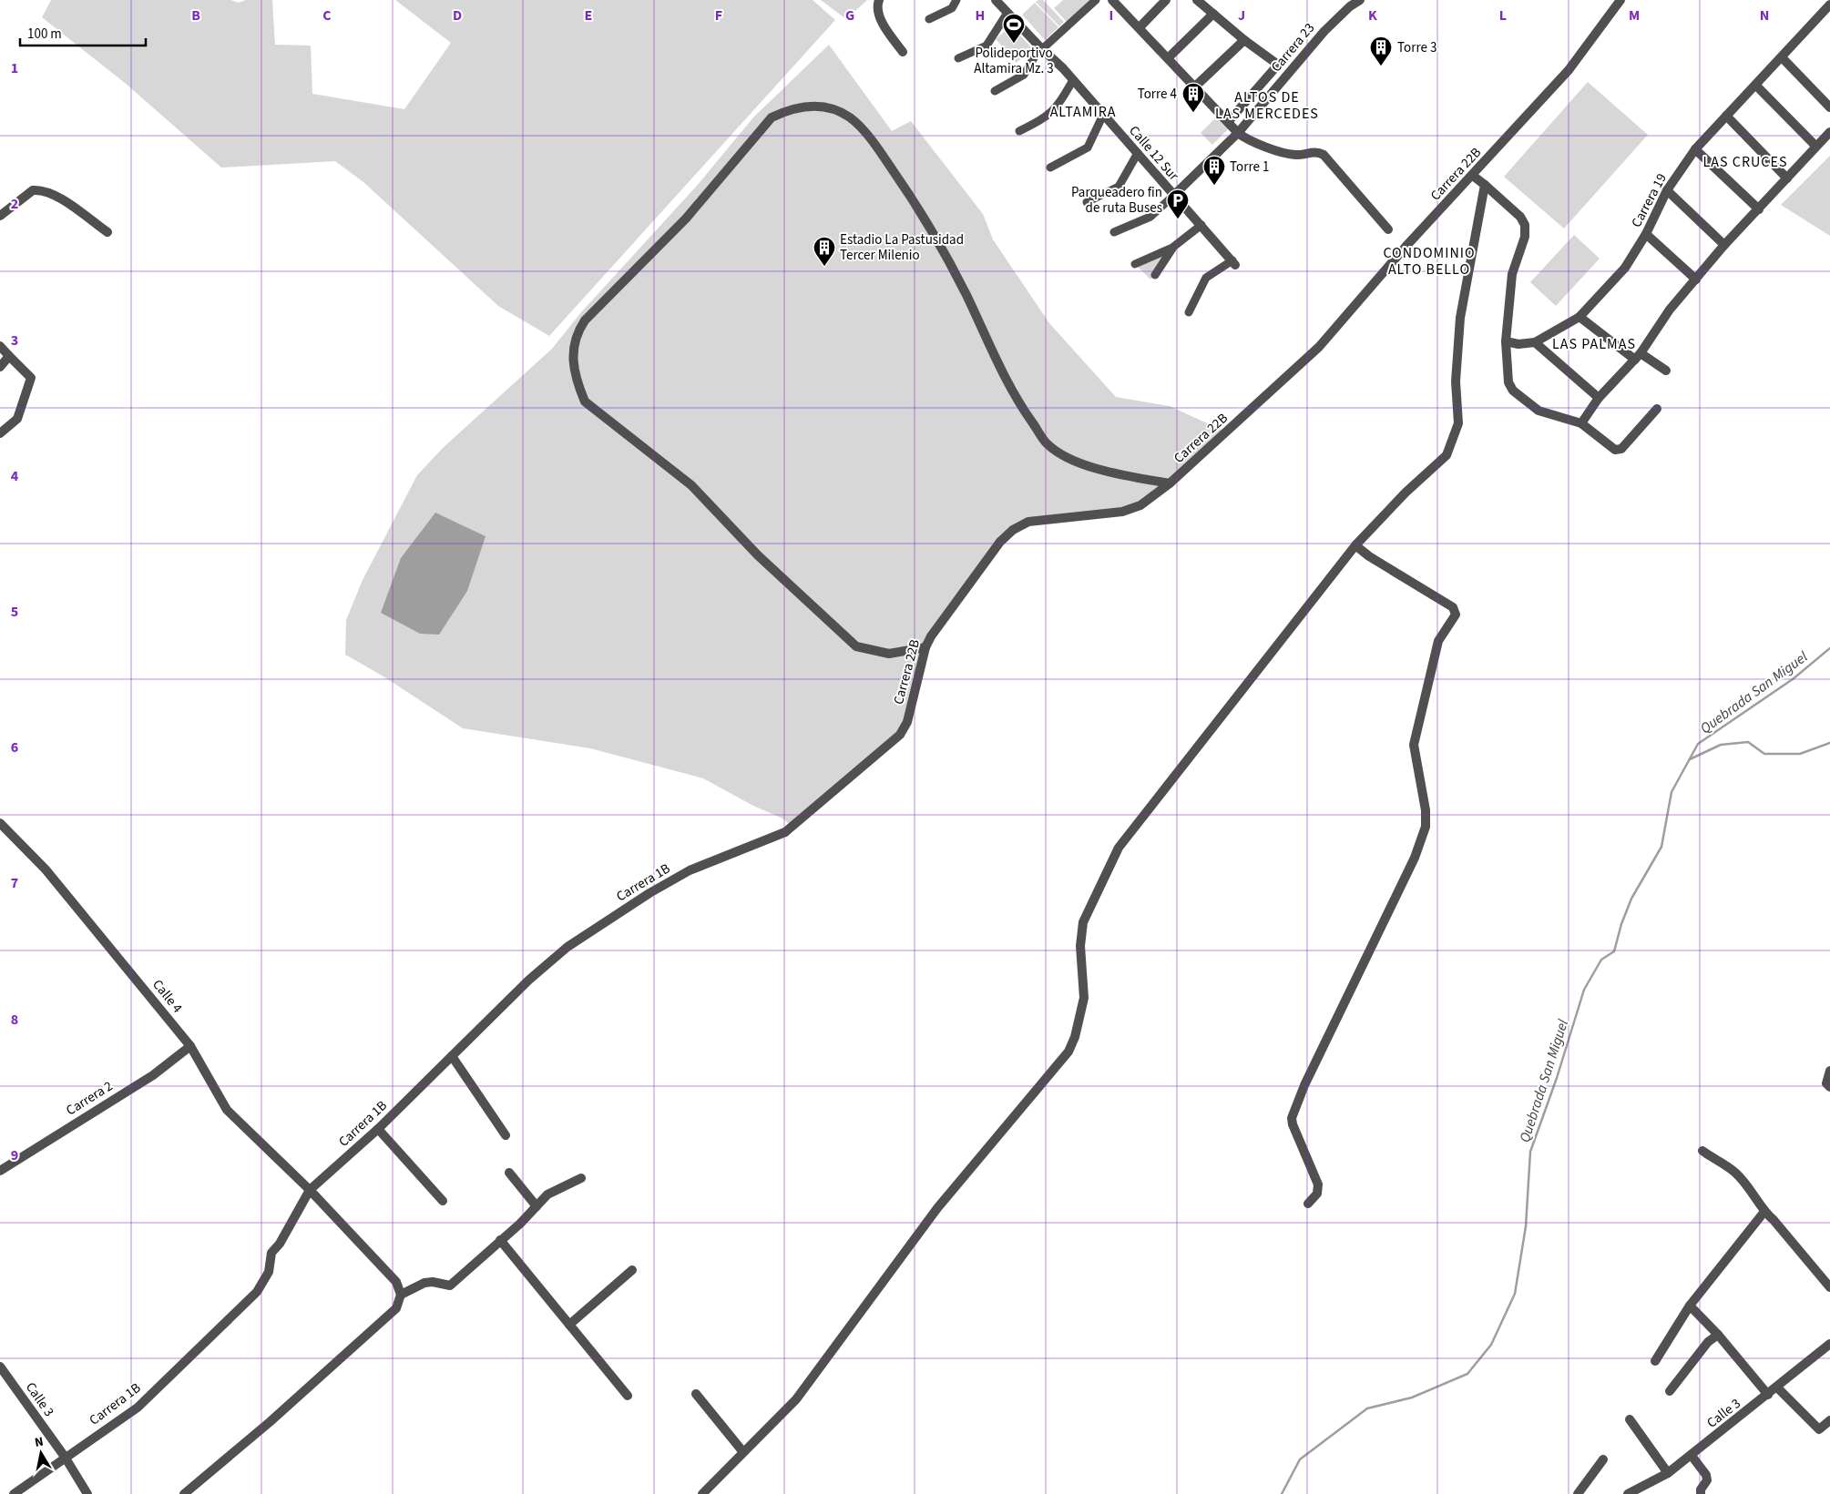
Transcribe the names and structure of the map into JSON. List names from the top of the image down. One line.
{"streets":{"street":["Carrera 23","Calle 12 Sur","Carrera 22B","Carrera 19","Carrera 1B","Calle 4","Carrera 2","Calle 3"]},"crossings":[["Carrera 23","Calle 12 Sur"],["Carrera 22B","Carrera 1B"],["Carrera 1B","Calle 4"],["Carrera 1B","Calle 3"],["Calle 4","Carrera 2"]],"districts":["ALTOS DE LAS MERCEDES","ALTAMIRA","LAS CRUCES","CONDOMINIO ALTO BELLO","LAS PALMAS"],"water":["Quebrada San Miguel"],"places":{"sports":["Polideportivo Altamira Mz. 3"],"building":["Torre 3","Torre 4","Torre 1","Estadio La Pastusidad Tercer Milenio"],"parking":["Parqueadero fin de ruta Buses"]},"scale_bar":"100 m","north":"top","grid":{"columns":["B","C","D","E","F","G","H","I","J","K","L","M","N"],"rows":["1","2","3","4","5","6","7","8","9"]}}
